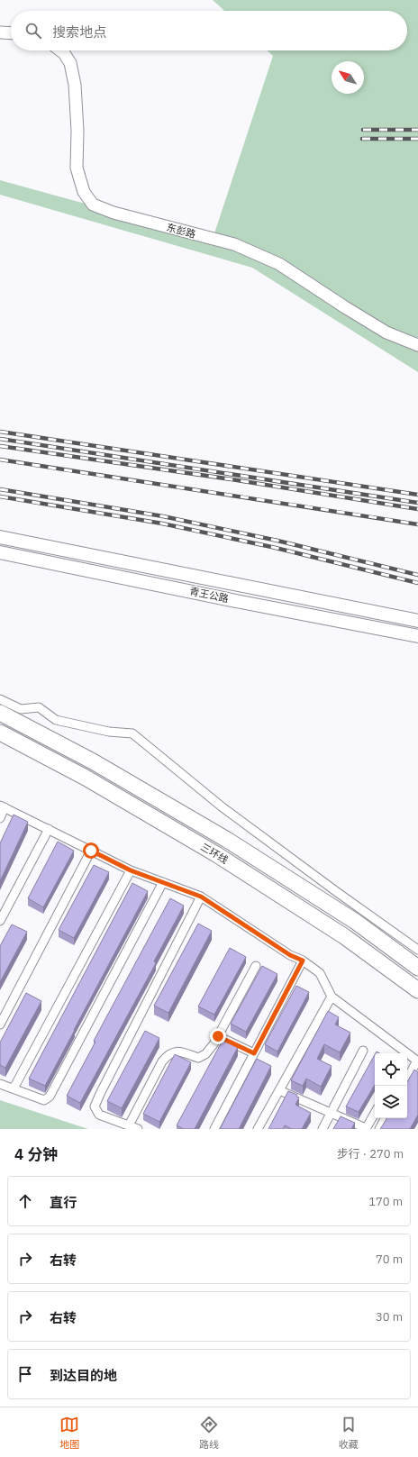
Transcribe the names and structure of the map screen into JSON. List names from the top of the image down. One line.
{"streets":{"highway":["三环线"],"main road":["青王公路"],"street":["东彭路"]},"north":"top left","page":{"search":"搜索地点","heading":["4 分钟","步行 · 270 m"],"list":[["直行","170 m"],["右转","70 m"],["右转","30 m"],"到达目的地"],"nav":["地图","路线","收藏"]}}
